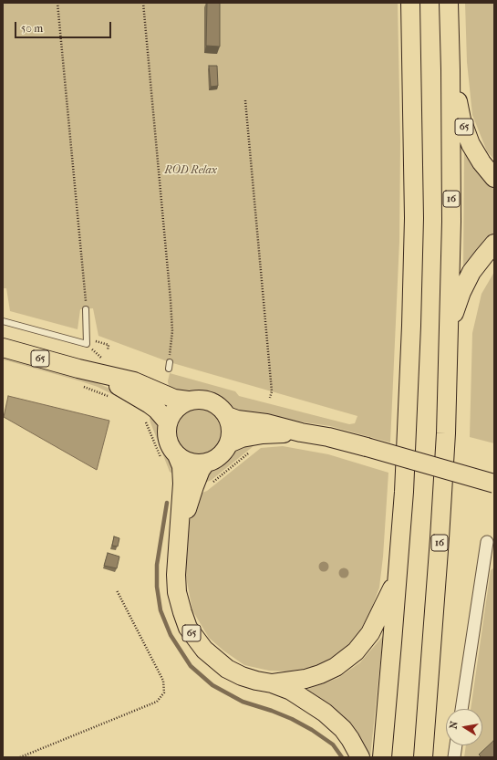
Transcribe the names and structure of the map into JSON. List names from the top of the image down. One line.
{"streets":{"main road":["65","16"]},"crossings":[["65","16"]],"parks":["ROD Relax"],"scale_bar":"50 m","north":"left"}
